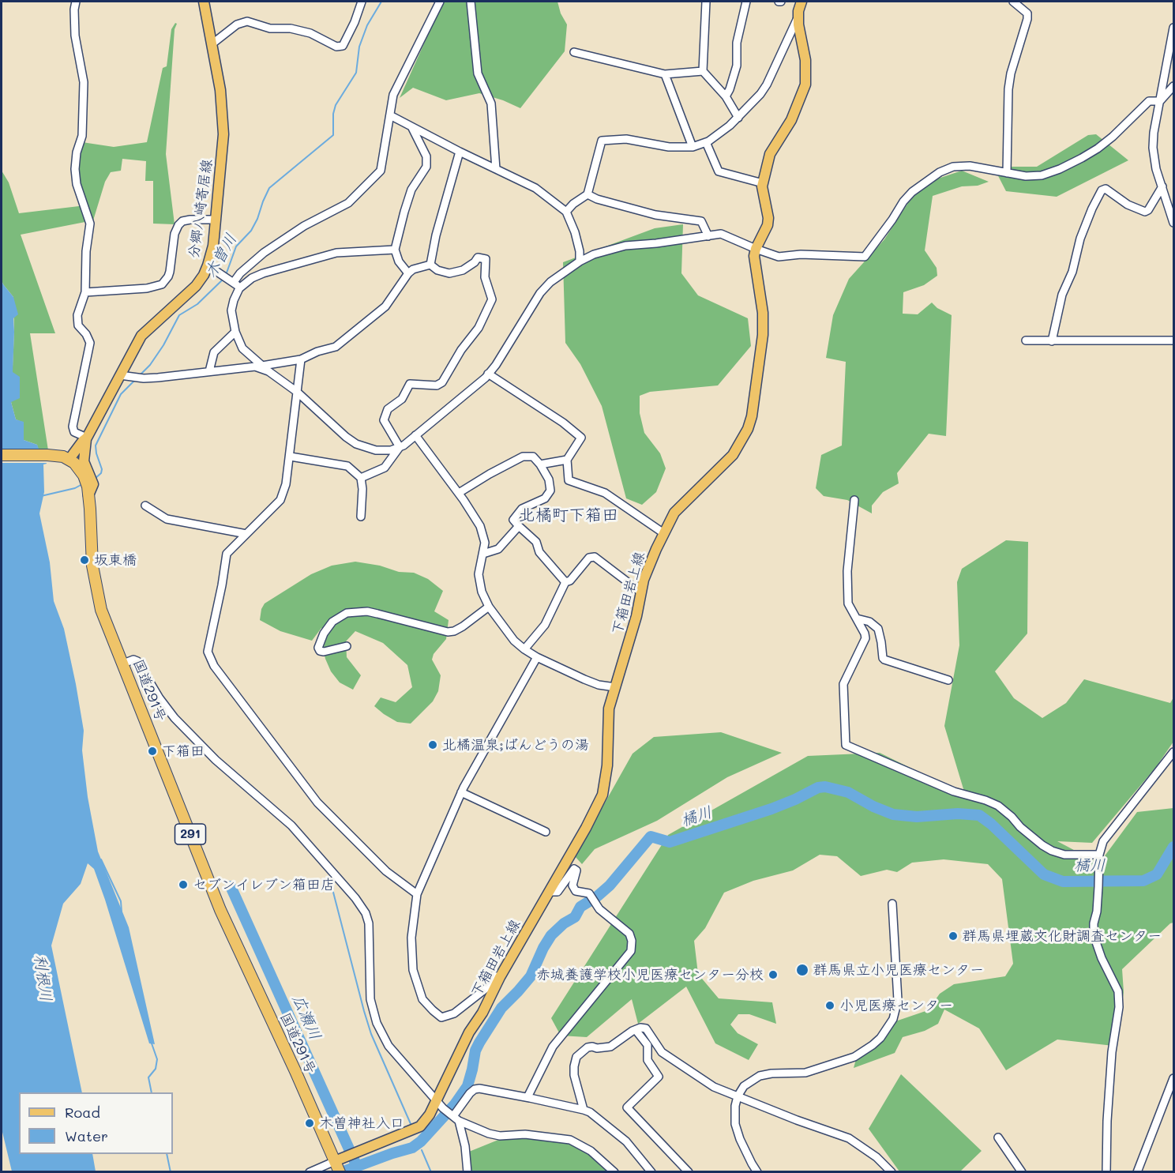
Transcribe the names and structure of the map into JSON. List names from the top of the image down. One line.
{"streets":{"highway":["国道291号","291"],"main road":["分郷八崎寄居線","下箱田岩上線"]},"crossings":[["下箱田岩上線","国道291号"]],"districts":["北橘町下箱田"],"water":["木曽川","橘川","利根川","広瀬川"],"places":["坂東橋","北橘温泉;ばんどうの湯","下箱田","セブンイレブン箱田店","群馬県埋蔵文化財調査センター","群馬県立小児医療センター","赤城養護学校小児医療センター分校","小児医療センター","木曽神社入口"],"legend":["Road","Water"]}
